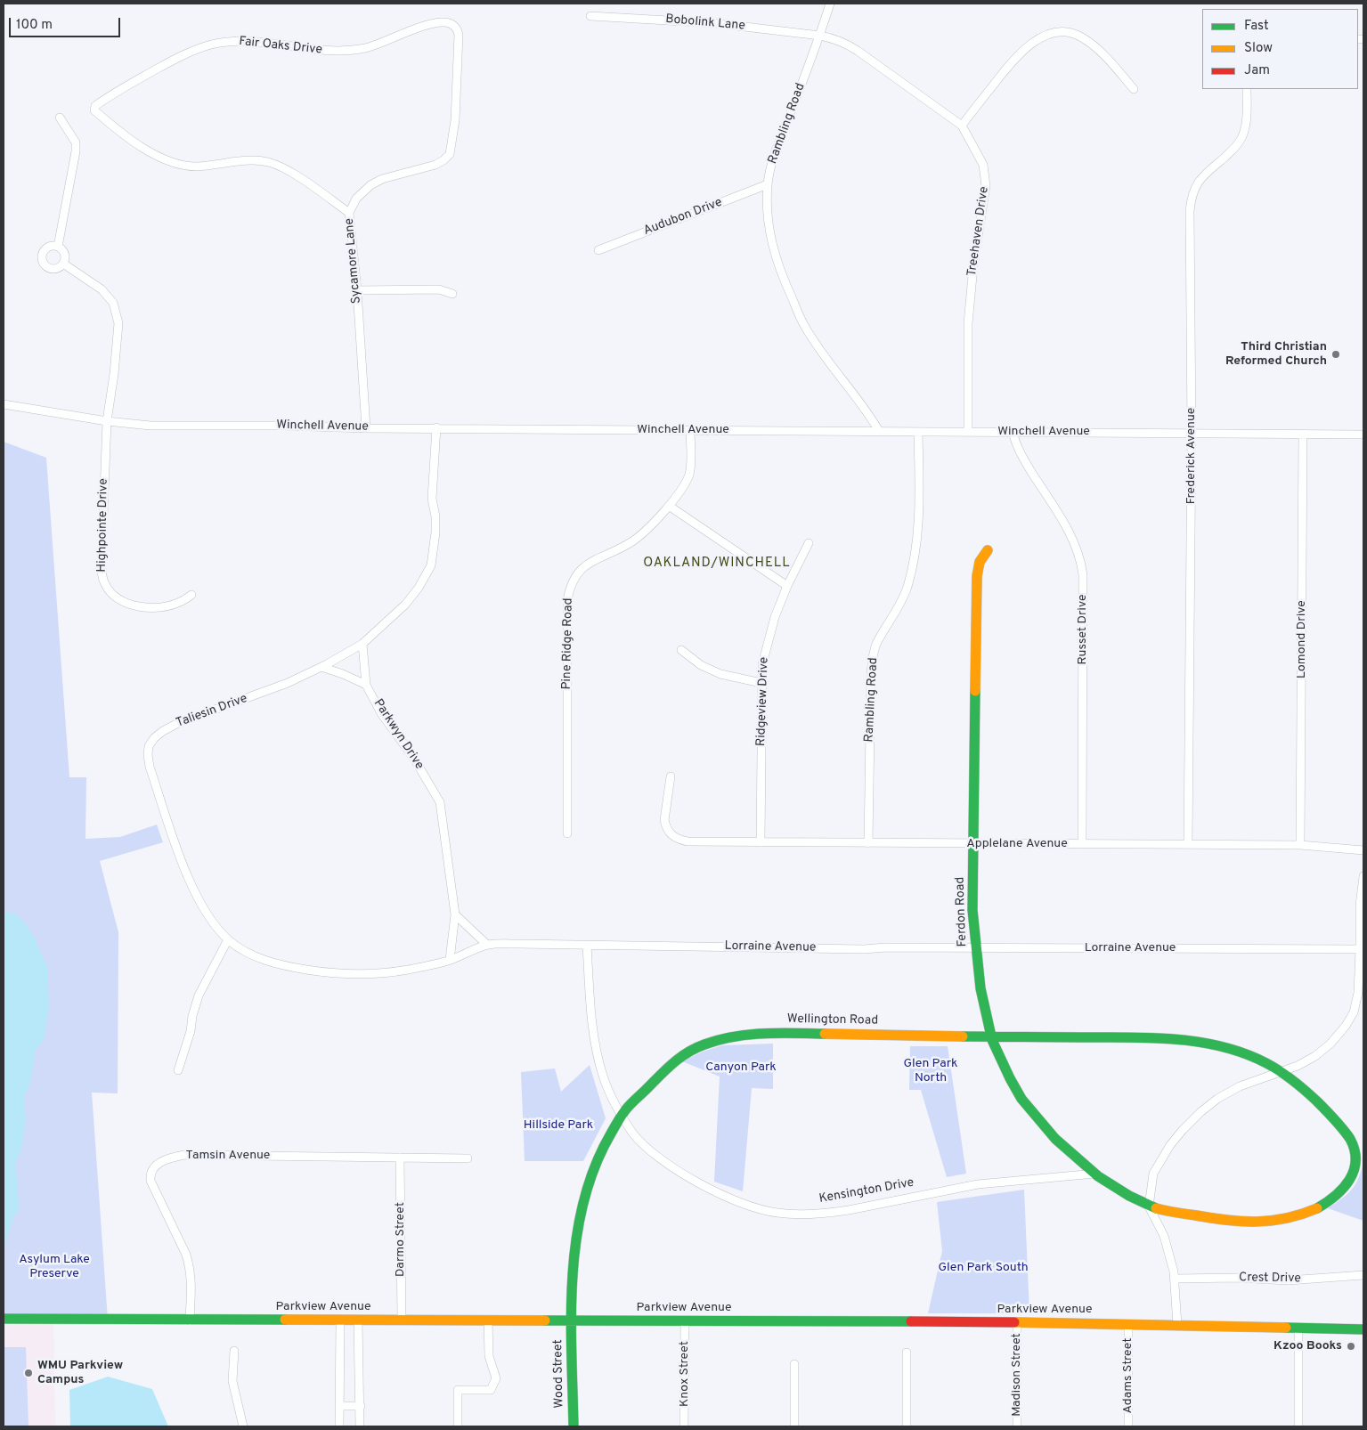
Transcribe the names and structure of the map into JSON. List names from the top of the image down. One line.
{"streets":{"street":["Bobolink Lane","Fair Oaks Drive","Rambling Road","Audubon Drive","Treehaven Drive","Sycamore Lane","Winchell Avenue","Frederick Avenue","Highpointe Drive","Russet Drive","Lomond Drive","Pine Ridge Road","Ridgeview Drive","Taliesin Drive","Parkwyn Drive","Applelane Avenue","Ferdon Road","Lorraine Avenue","Wellington Road","Tamsin Avenue","Kensington Drive","Darmo Street","Crest Drive","Parkview Avenue","Wood Street","Knox Street","Madison Street","Adams Street"]},"crossings":[["Bobolink Lane","Rambling Road"],["Bobolink Lane","Treehaven Drive"],["Fair Oaks Drive","Sycamore Lane"],["Rambling Road","Audubon Drive"],["Rambling Road","Treehaven Drive"],["Rambling Road","Winchell Avenue"],["Rambling Road","Applelane Avenue"],["Treehaven Drive","Winchell Avenue"],["Sycamore Lane","Winchell Avenue"],["Winchell Avenue","Frederick Avenue"],["Winchell Avenue","Highpointe Drive"],["Winchell Avenue","Russet Drive"],["Winchell Avenue","Lomond Drive"],["Winchell Avenue","Pine Ridge Road"],["Frederick Avenue","Applelane Avenue"],["Russet Drive","Applelane Avenue"],["Lomond Drive","Applelane Avenue"],["Ridgeview Drive","Applelane Avenue"],["Taliesin Drive","Parkwyn Drive"],["Taliesin Drive","Lorraine Avenue"],["Parkwyn Drive","Lorraine Avenue"],["Applelane Avenue","Ferdon Road"],["Ferdon Road","Lorraine Avenue"],["Ferdon Road","Wellington Road"],["Ferdon Road","Kensington Drive"],["Lorraine Avenue","Kensington Drive"],["Wellington Road","Kensington Drive"],["Wellington Road","Parkview Avenue"],["Wellington Road","Wood Street"],["Tamsin Avenue","Darmo Street"],["Tamsin Avenue","Parkview Avenue"],["Darmo Street","Parkview Avenue"],["Parkview Avenue","Wood Street"],["Parkview Avenue","Knox Street"],["Parkview Avenue","Madison Street"],["Parkview Avenue","Adams Street"]],"districts":["OAKLAND/WINCHELL"],"parks":["Glen Park North","Canyon Park","Hillside Park","Asylum Lake Preserve","Glen Park South"],"places":["Third Christian Reformed Church","Kzoo Books","WMU Parkview Campus"],"legend":["Fast","Slow","Jam"],"scale_bar":"100 m"}
